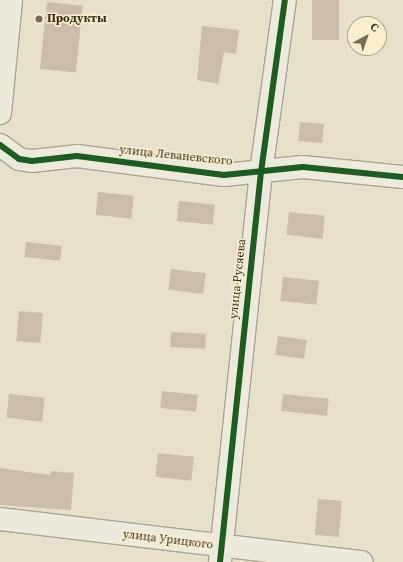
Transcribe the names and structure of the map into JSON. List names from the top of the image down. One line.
{"streets":{"street":["улица Леваневского","улица Русяева","улица Урицкого"]},"crossings":[["улица Леваневского","улица Русяева"],["улица Русяева","улица Урицкого"]],"places":["Продукты"],"north":"top right"}
